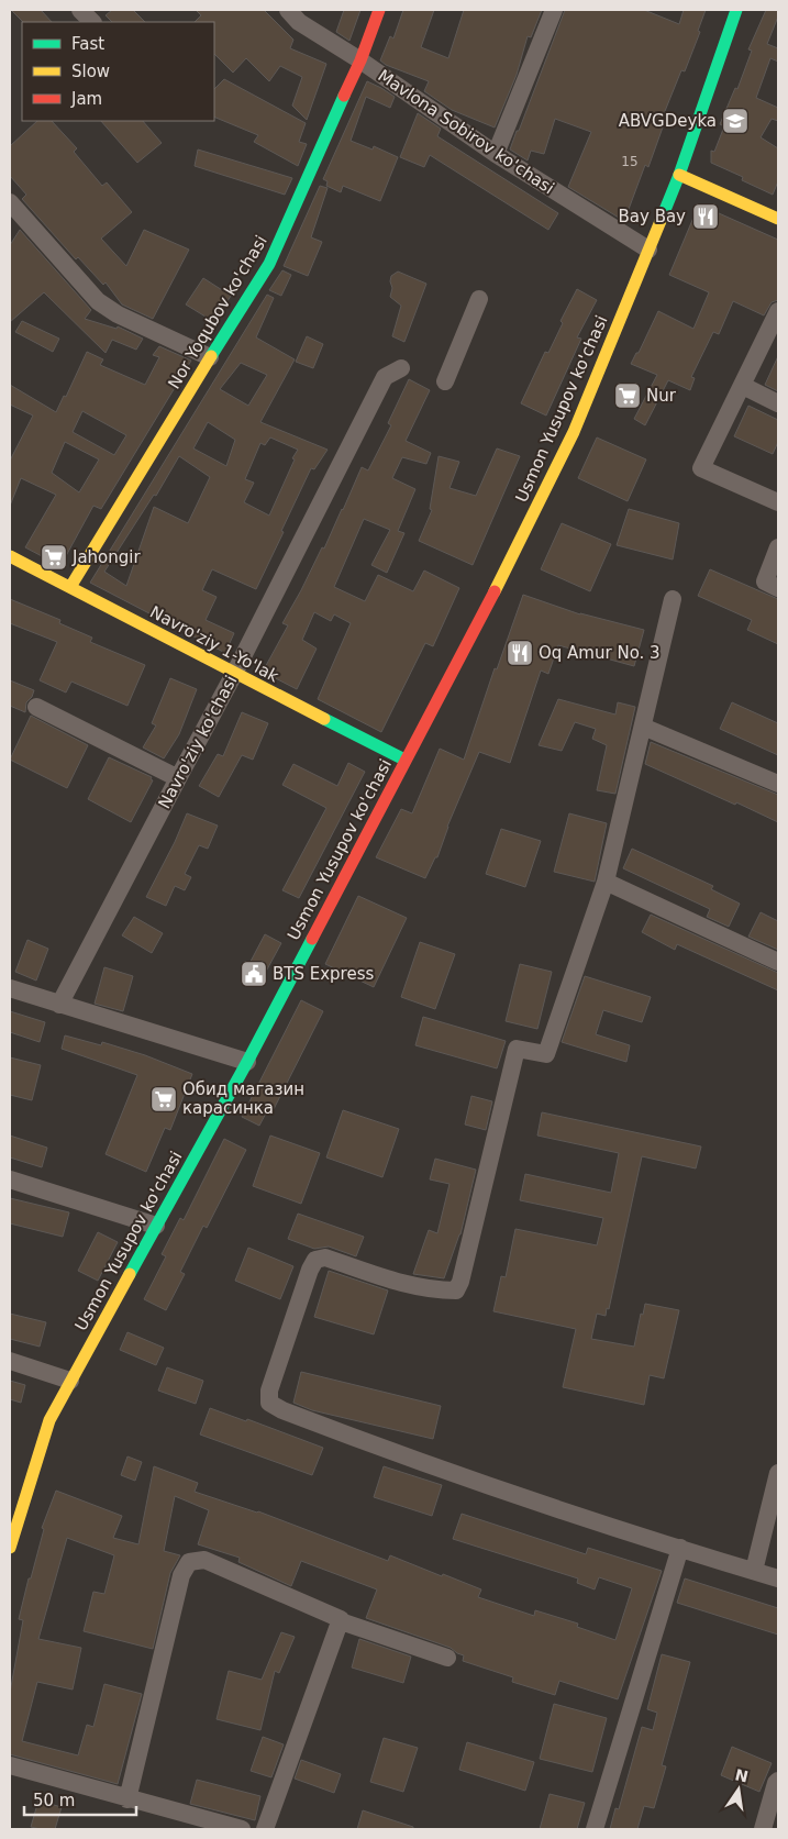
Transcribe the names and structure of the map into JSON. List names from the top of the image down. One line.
{"streets":{"main road":["Nor Yoqubov ko'chasi","Usmon Yusupov ko'chasi","Navro'ziy 1-Yo'lak"],"street":["Mavlona Sobirov ko'chasi","Navro'ziy ko'chasi"]},"crossings":[["Mavlona Sobirov ko'chasi","Nor Yoqubov ko'chasi"],["Mavlona Sobirov ko'chasi","Usmon Yusupov ko'chasi"],["Nor Yoqubov ko'chasi","Navro'ziy 1-Yo'lak"],["Usmon Yusupov ko'chasi","Navro'ziy 1-Yo'lak"],["Navro'ziy 1-Yo'lak","Navro'ziy ko'chasi"]],"places":{"school or university":["ABVGDeyka"],"restaurant":["Bay Bay","Oq Amur No. 3"],"supermarket":["Nur","Jahongir","Обид магазин карасинка"],"public building":["BTS Express"]},"house_numbers":["15"],"legend":["Fast","Slow","Jam"],"scale_bar":"50 m","north":"top"}
